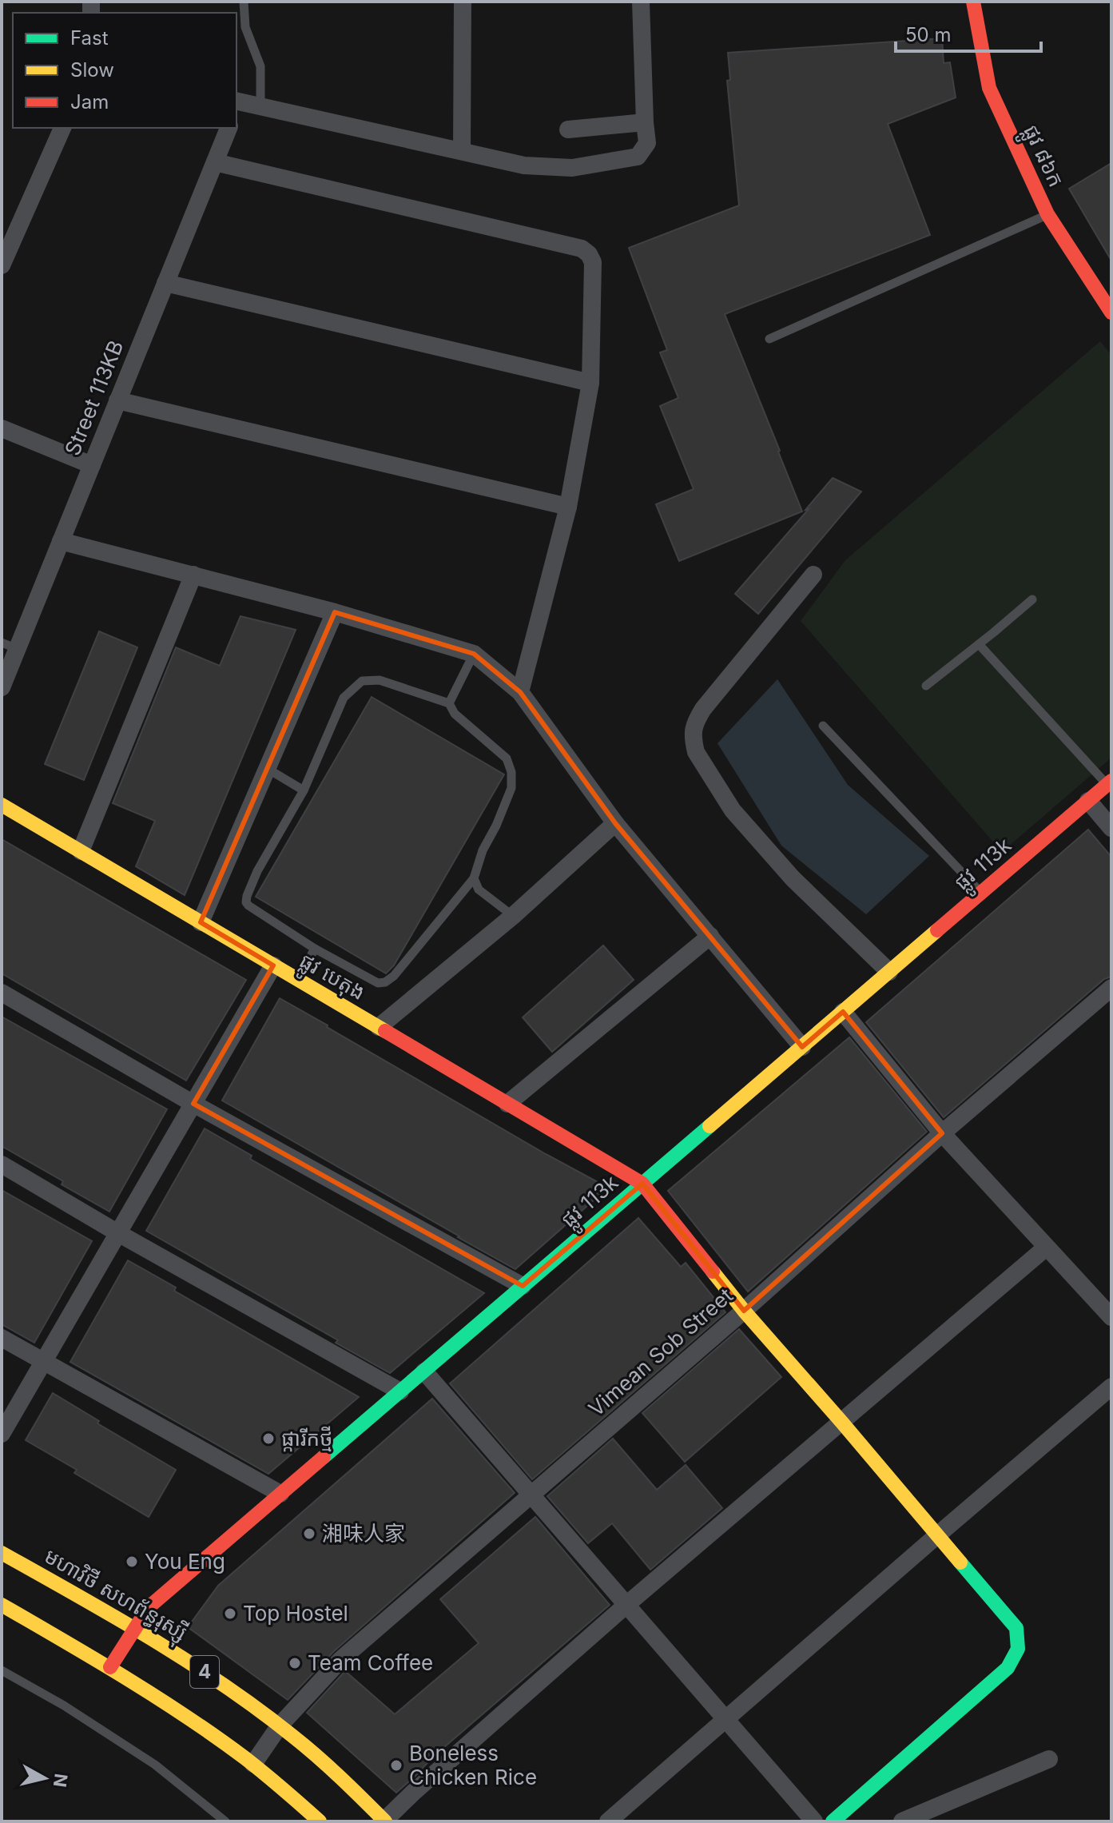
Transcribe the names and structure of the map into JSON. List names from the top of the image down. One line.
{"streets":{"main road":["ផ្លូវ ៨៦ក","ផ្លូវ 113k","ផ្លូវ បេតុង","មហាវិថី សហព័ន្ធរុស្ស៊ី","4"],"street":["Street 113KB","Vimean Sob Street"]},"crossings":[["ផ្លូវ 113k","ផ្លូវ បេតុង"],["ផ្លូវ 113k","មហាវិថី សហព័ន្ធរុស្ស៊ី"],["ផ្លូវ 113k","4"],["Vimean Sob Street","មហាវិថី សហព័ន្ធរុស្ស៊ី"],["Vimean Sob Street","4"]],"places":["ផ្ការីកថ្មី","湘味人家","You Eng","Top Hostel","Team Coffee","Boneless Chicken Rice"],"legend":["Fast","Slow","Jam"],"scale_bar":"50 m","north":"right"}
